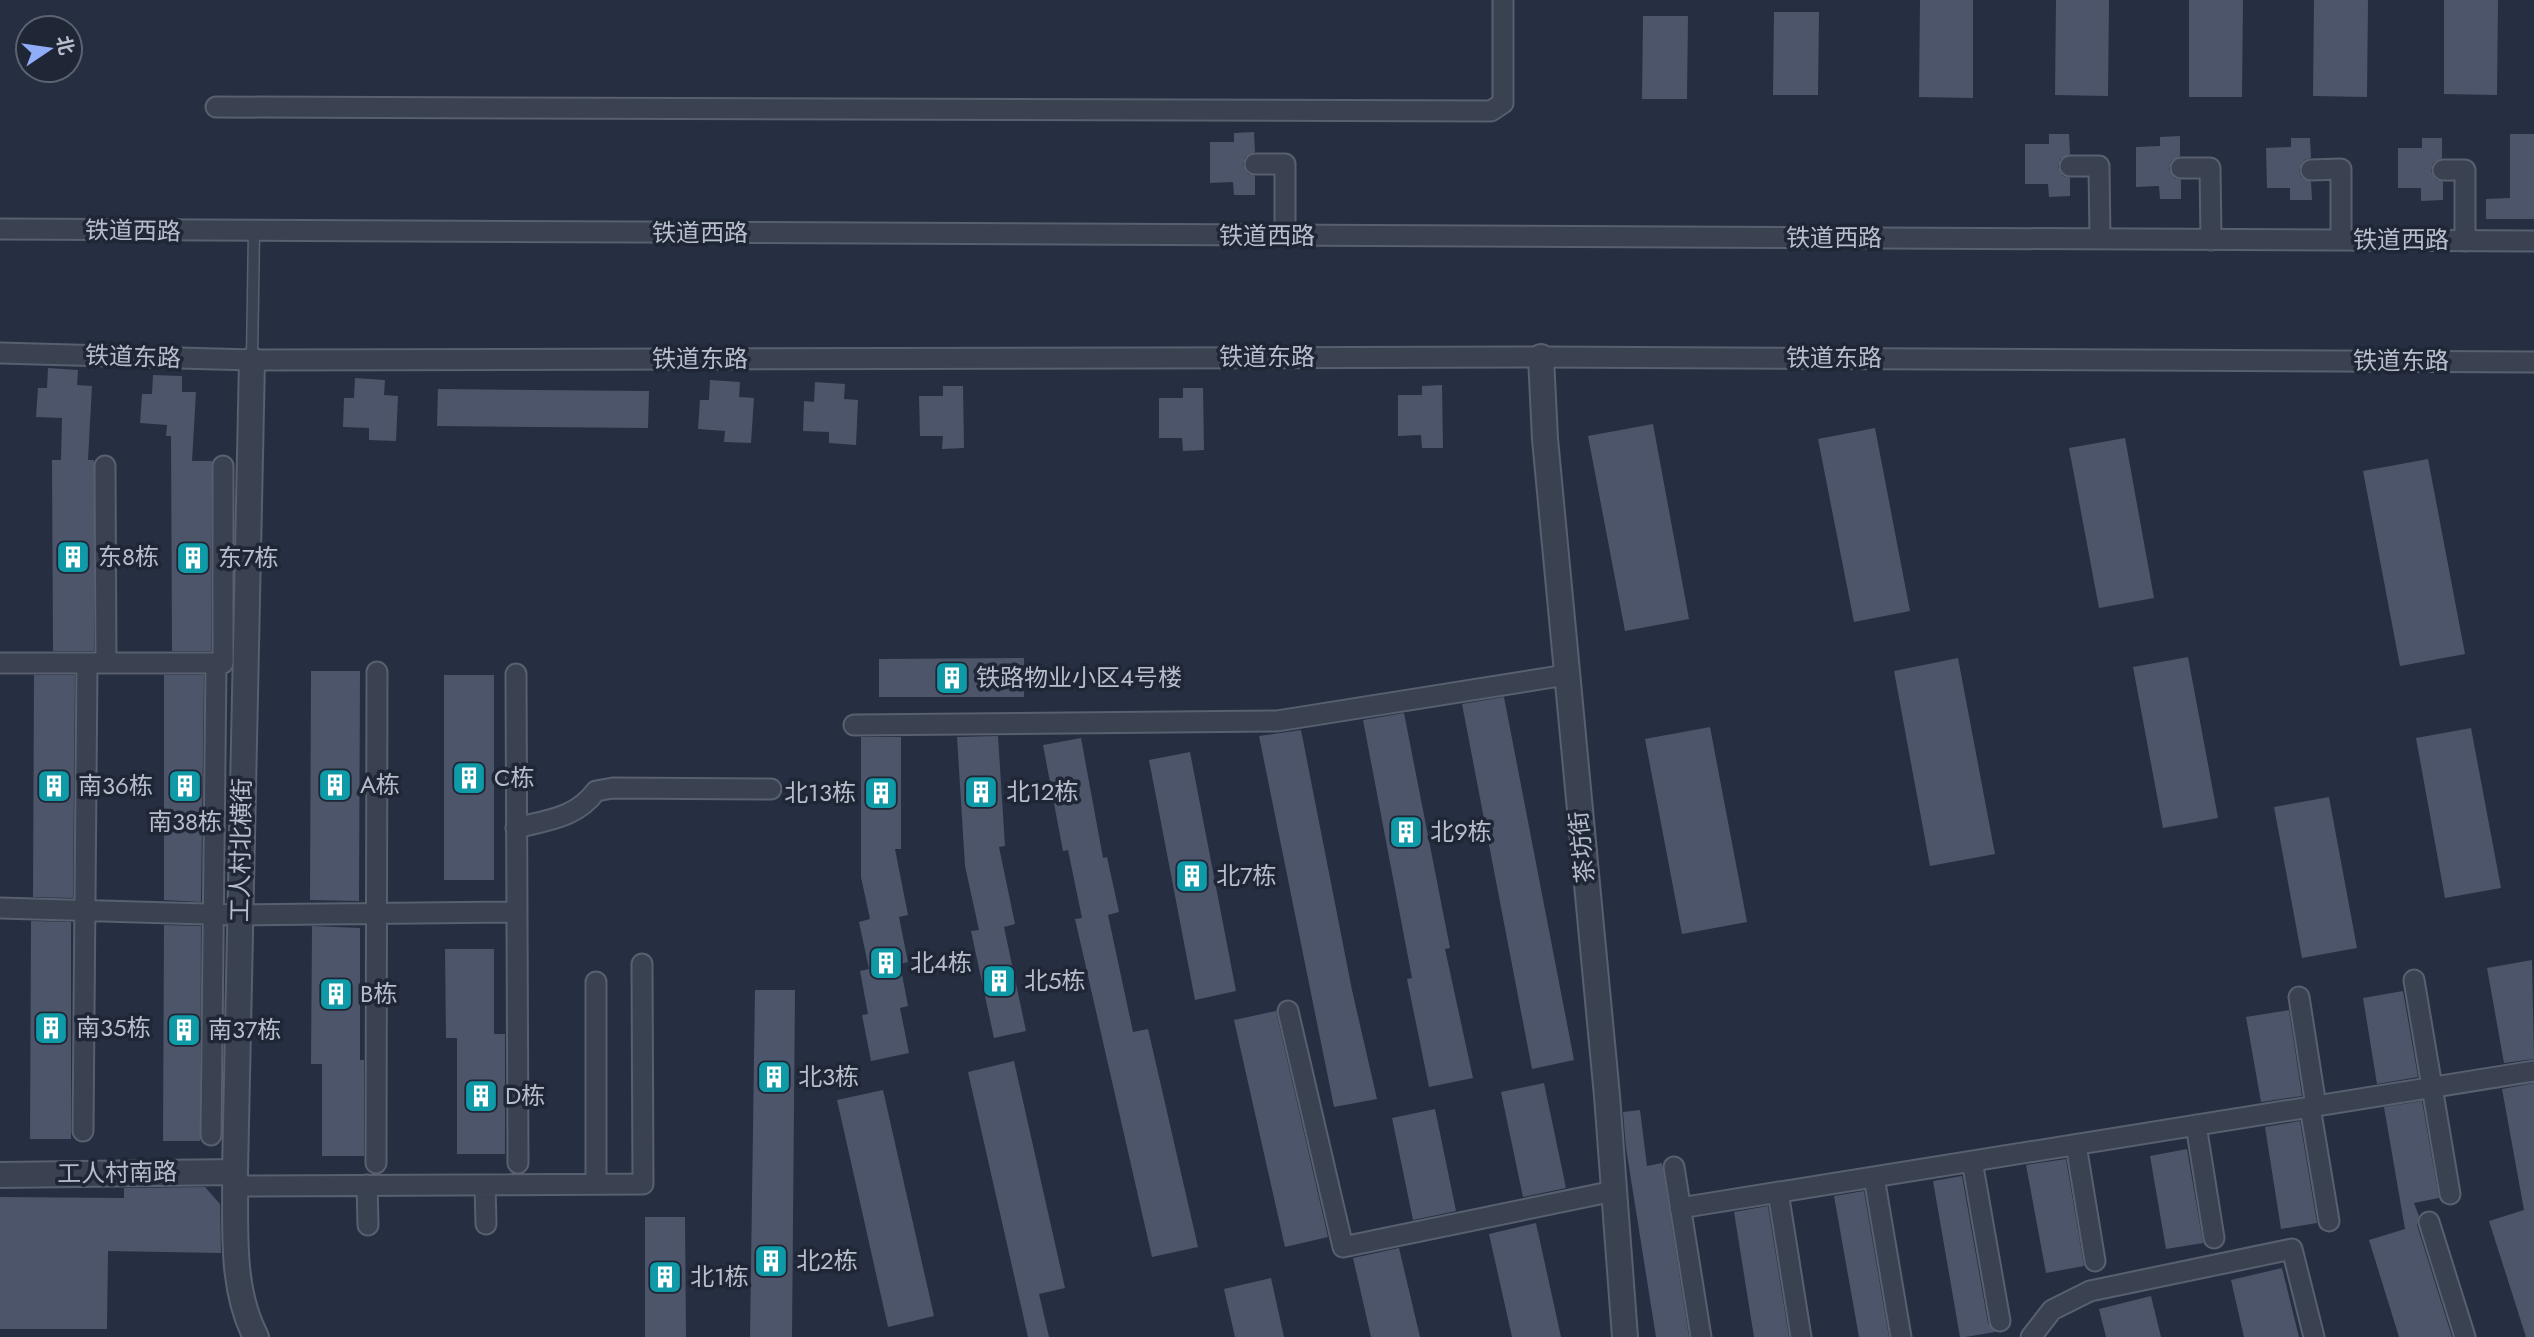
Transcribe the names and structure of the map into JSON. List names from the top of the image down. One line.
{"streets":{"street":["铁道西路","铁道东路","茶坊街","工人村北横街","工人村南路"]},"crossings":[["铁道东路","茶坊街"],["铁道东路","工人村北横街"],["工人村北横街","工人村南路"]],"places":{"building":["东8栋","东7栋","铁路物业小区4号楼","C栋","A栋","南36栋","南38栋","北12栋","北13栋","北9栋","北7栋","北4栋","北5栋","B栋","南35栋","南37栋","北3栋","D栋","北2栋","北1栋"]},"north":"right"}
